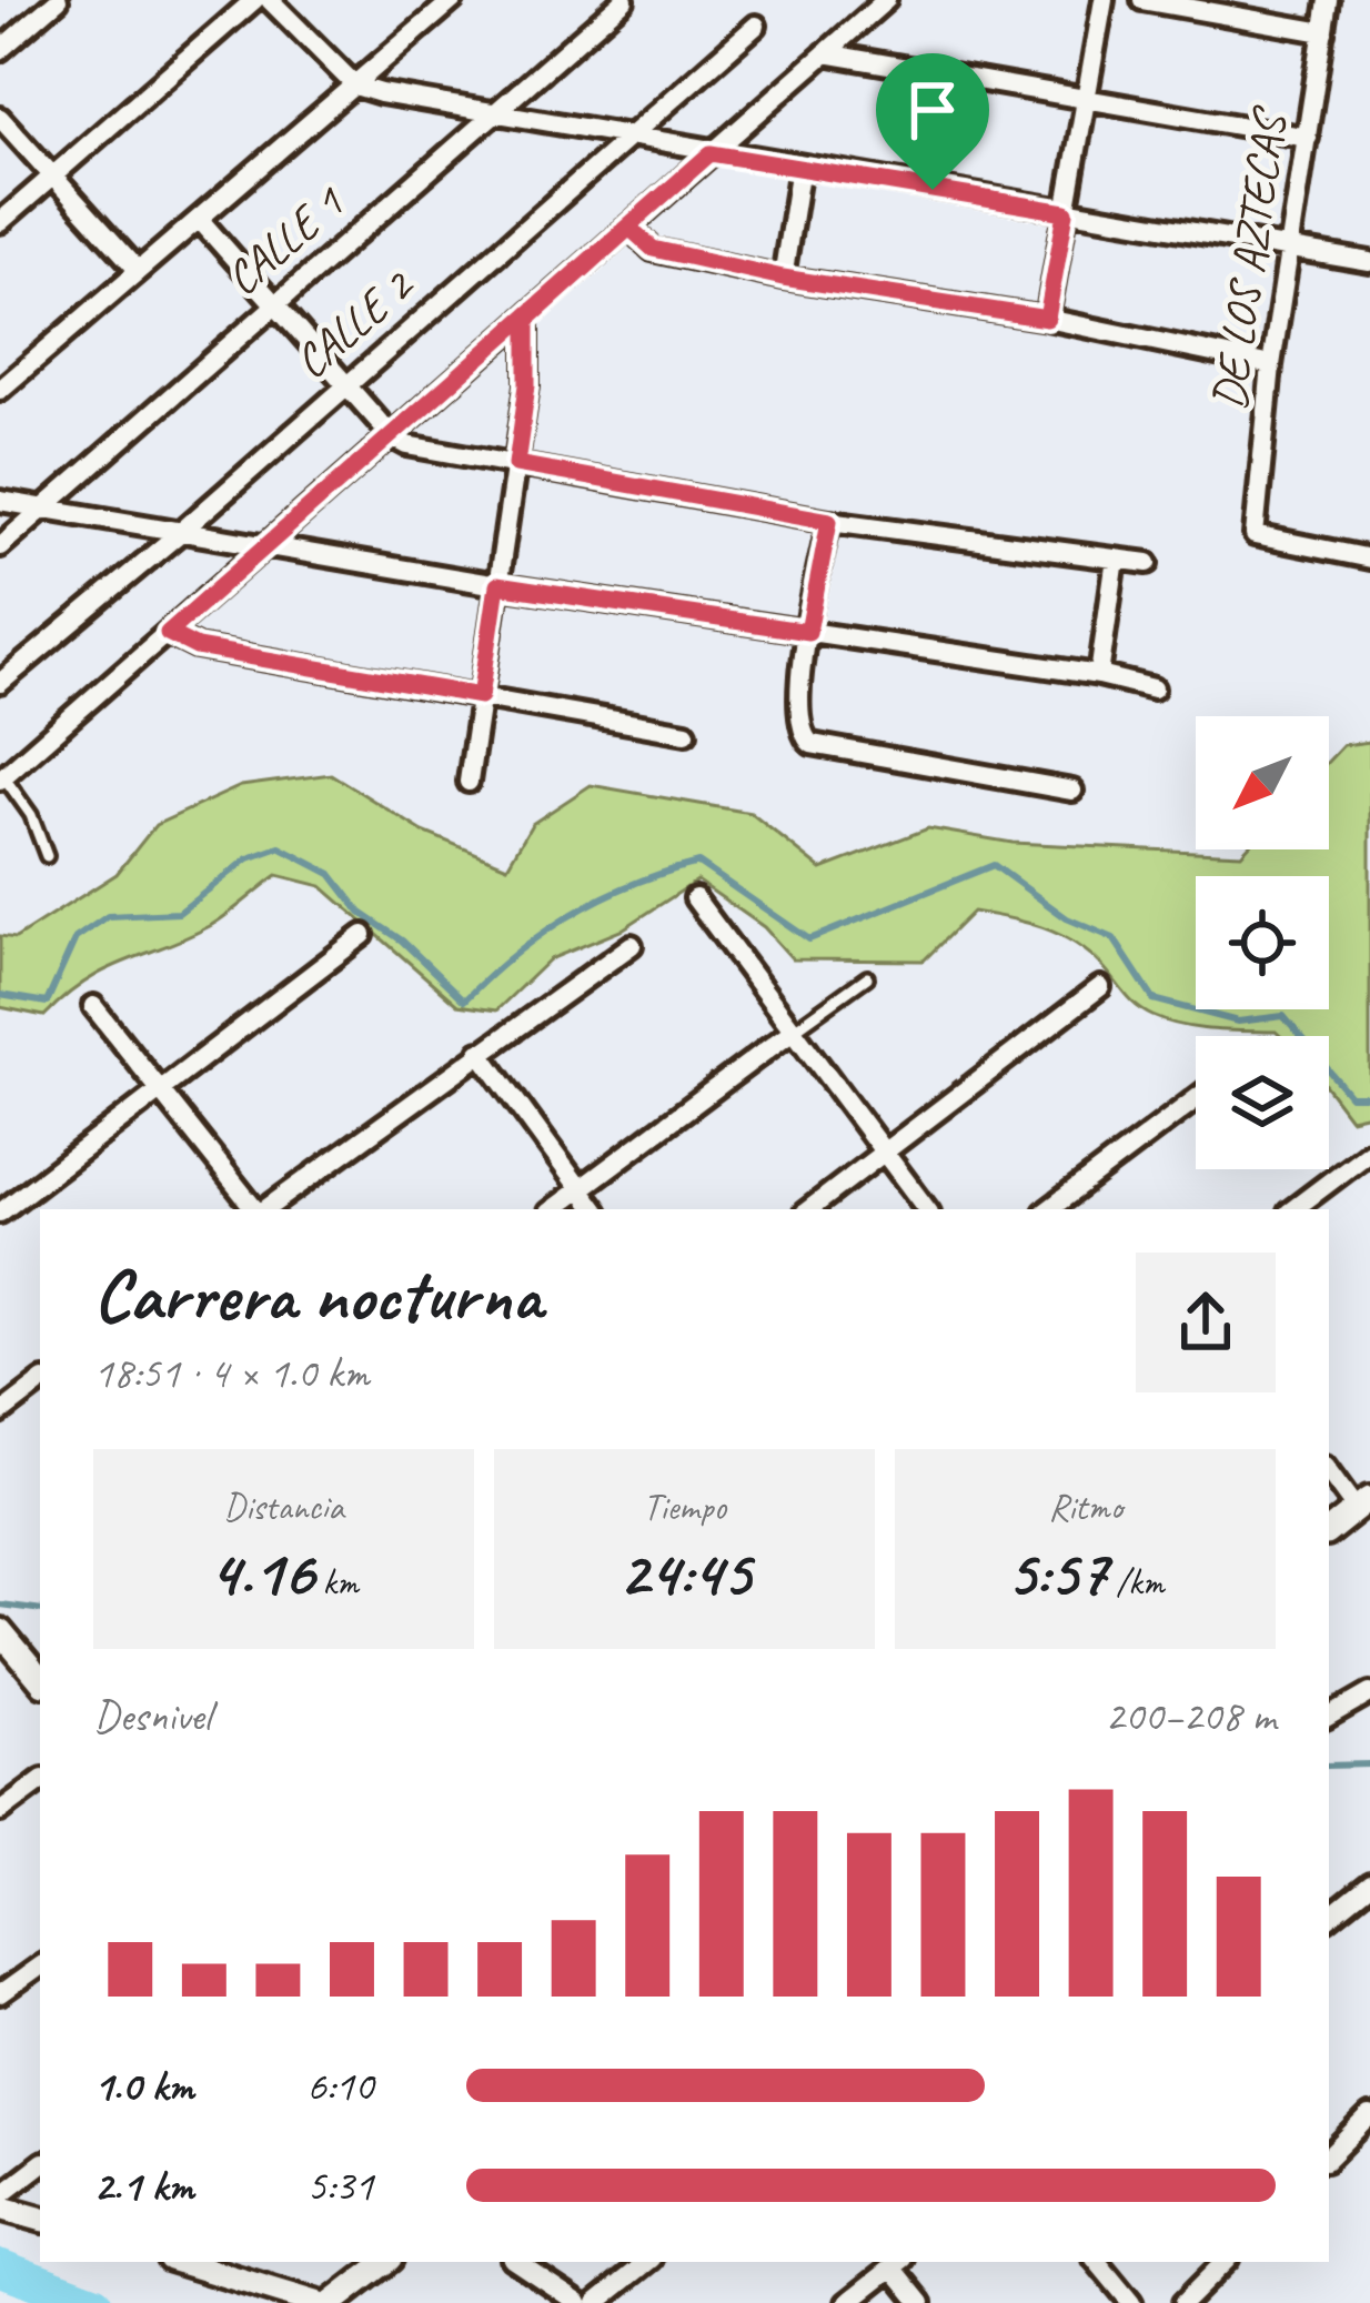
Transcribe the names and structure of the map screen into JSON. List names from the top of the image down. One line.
{"streets":{"street":["CALLE 1","DE LOS AZTECAS","CALLE 2"]},"north":"bottom left","page":{"heading":["Carrera nocturna","18:51 · 4 × 1.0 km"],"stats":[["Distancia","4.16 km"],["Tiempo","24:45"],["Ritmo","5:57 /km"]],"chart":["Desnivel","200–208 m"],"list":[{"name":"1.0 km","note":"6:10"},{"name":"2.1 km","note":"5:31"}]}}
